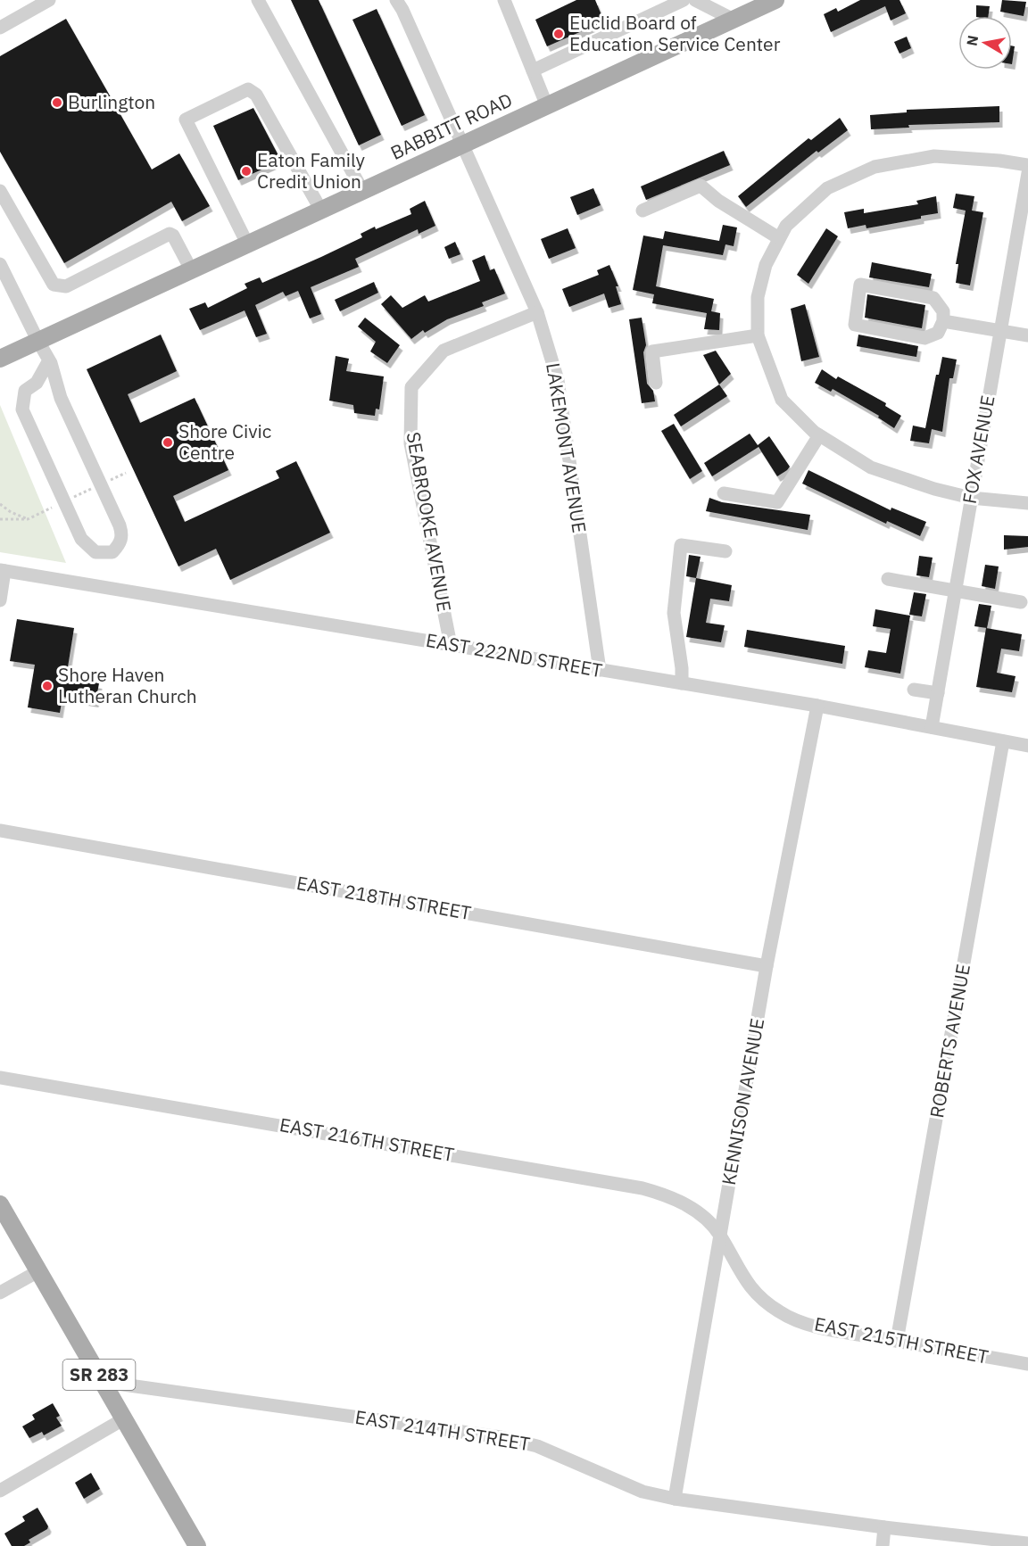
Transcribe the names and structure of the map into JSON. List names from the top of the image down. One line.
{"streets":{"main road":["BABBITT ROAD","SR 283"],"street":["LAKEMONT AVENUE","FOX AVENUE","SEABROOKE AVENUE","EAST 222ND STREET","EAST 218TH STREET","ROBERTS AVENUE","KENNISON AVENUE","EAST 216TH STREET","EAST 215TH STREET","EAST 214TH STREET"]},"crossings":[["BABBITT ROAD","LAKEMONT AVENUE"],["LAKEMONT AVENUE","SEABROOKE AVENUE"],["LAKEMONT AVENUE","EAST 222ND STREET"],["FOX AVENUE","EAST 222ND STREET"],["SEABROOKE AVENUE","EAST 222ND STREET"],["EAST 222ND STREET","ROBERTS AVENUE"],["EAST 222ND STREET","KENNISON AVENUE"],["EAST 218TH STREET","KENNISON AVENUE"],["ROBERTS AVENUE","EAST 215TH STREET"],["KENNISON AVENUE","EAST 216TH STREET"],["KENNISON AVENUE","EAST 215TH STREET"],["KENNISON AVENUE","EAST 214TH STREET"],["EAST 216TH STREET","EAST 215TH STREET"],["SR 283","EAST 214TH STREET"]],"places":["Euclid Board of Education Service Center","Burlington","Eaton Family Credit Union","Shore Civic Centre","Shore Haven Lutheran Church"],"north":"left"}
